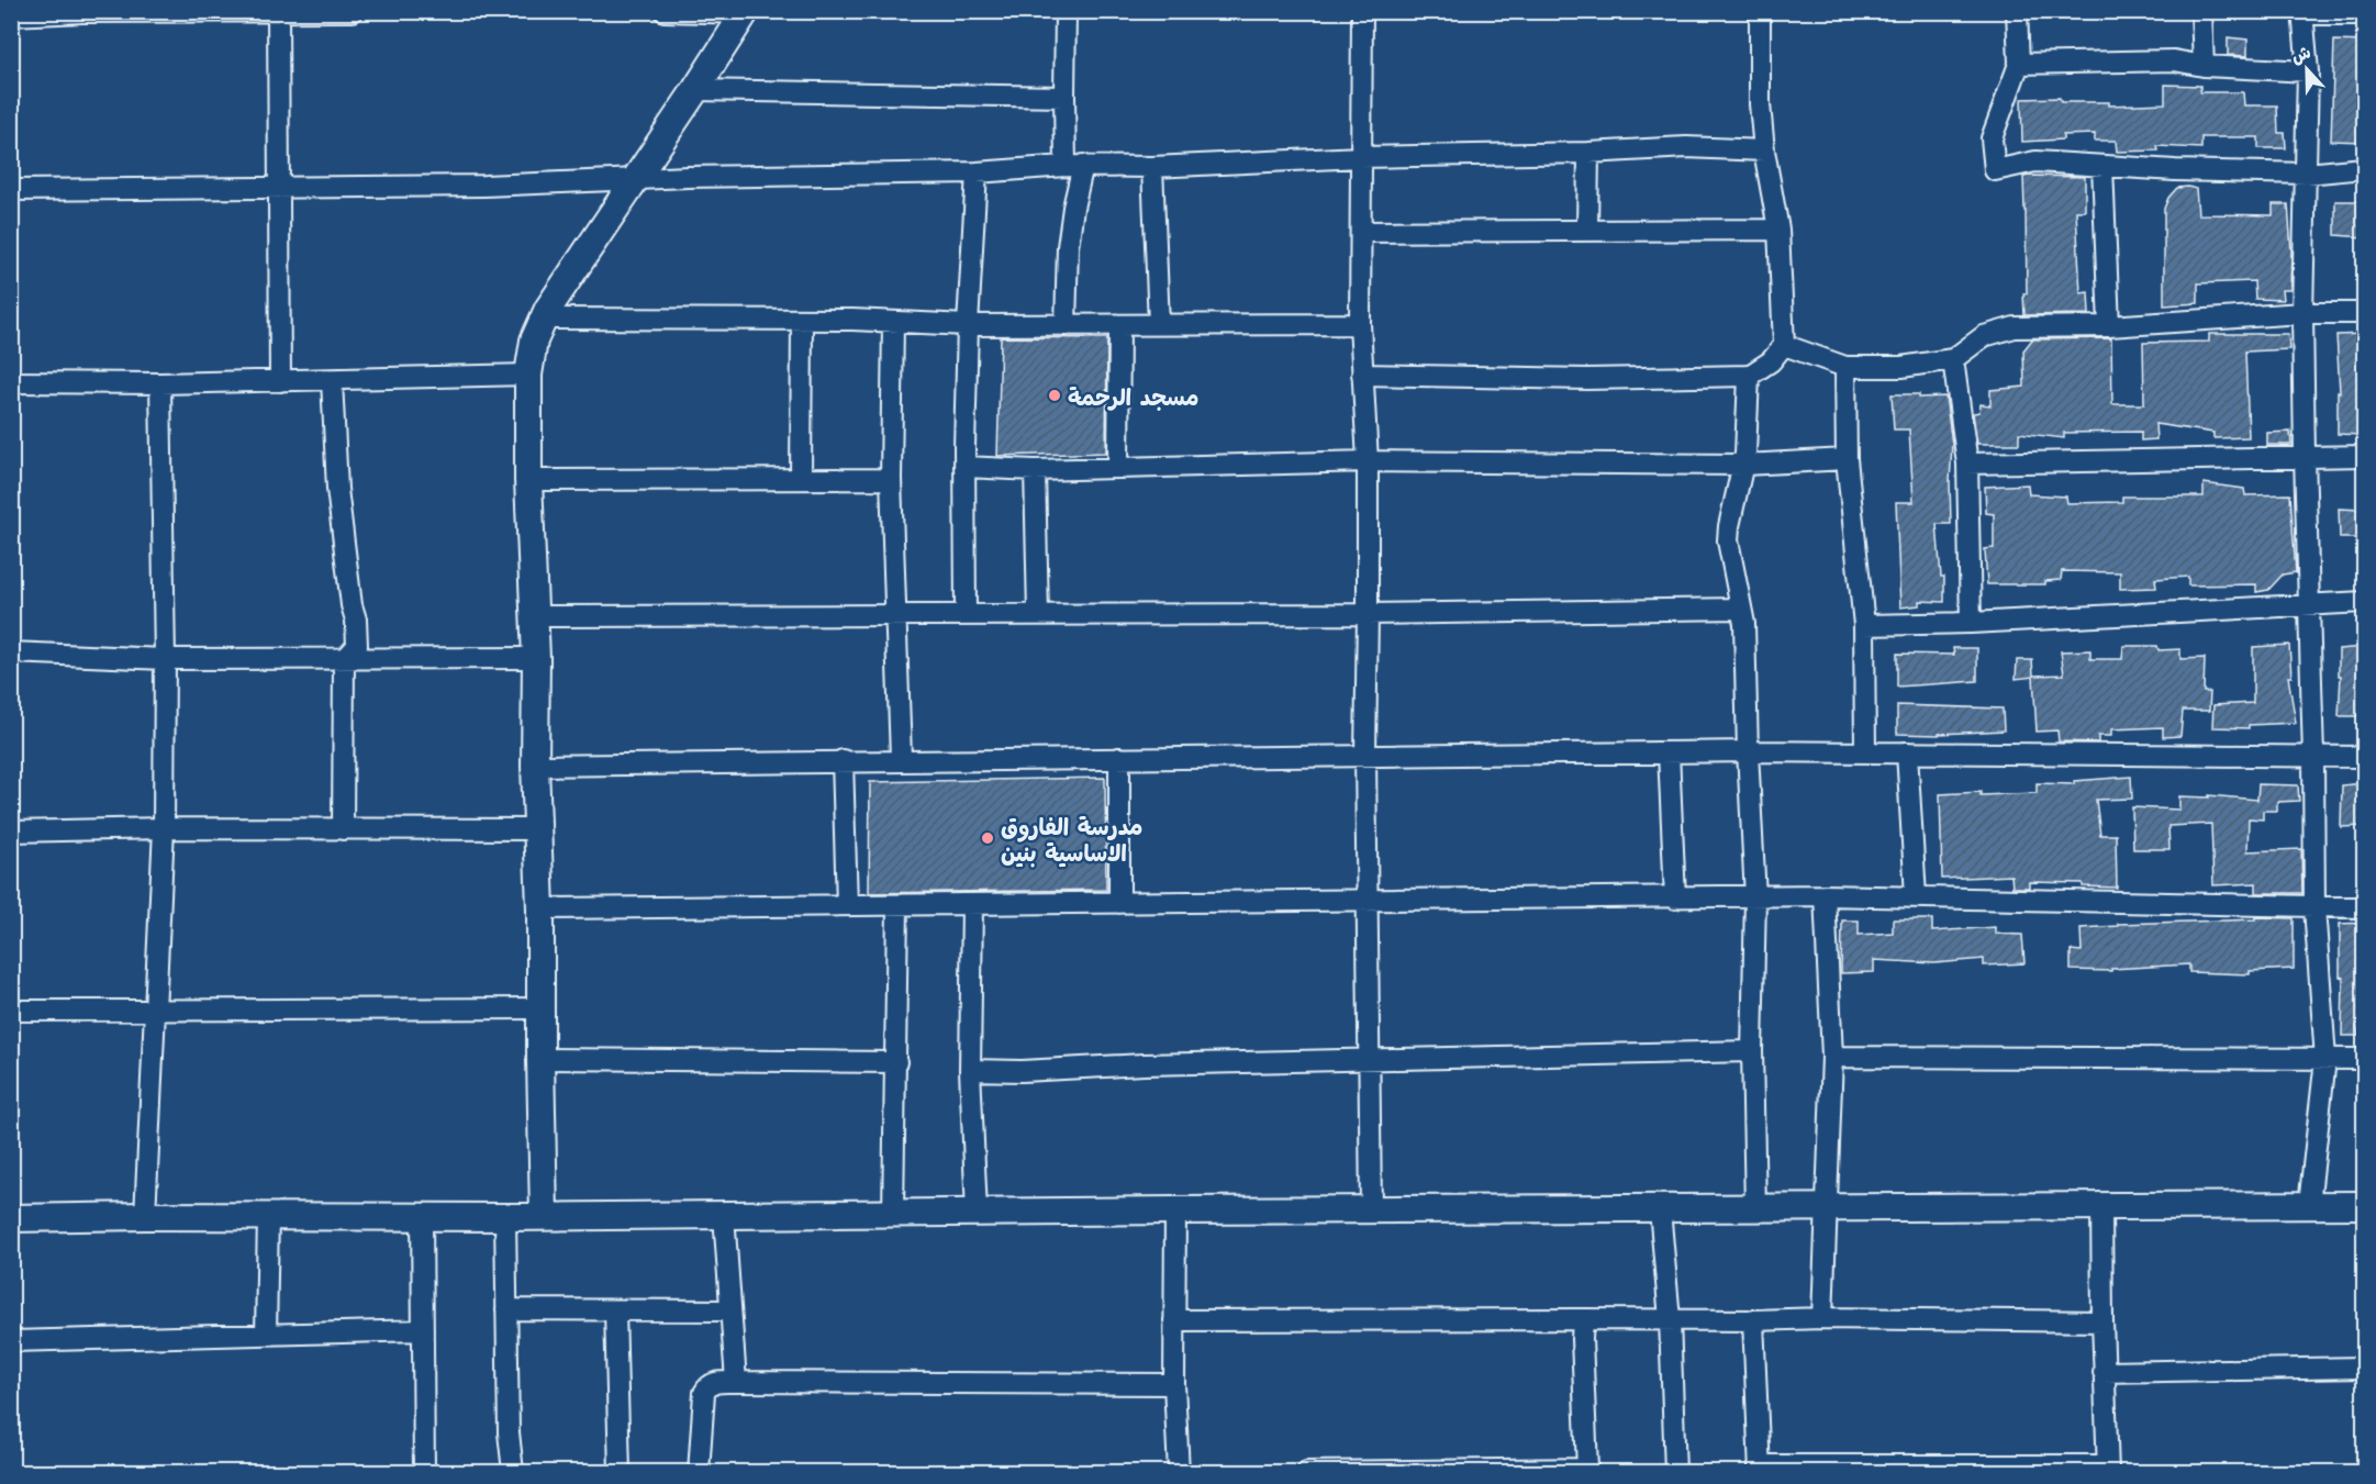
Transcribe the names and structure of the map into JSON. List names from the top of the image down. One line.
{"places":["مسجد الرحمة","مدرسة الفاروق الاساسية بنين"],"north":"top"}
